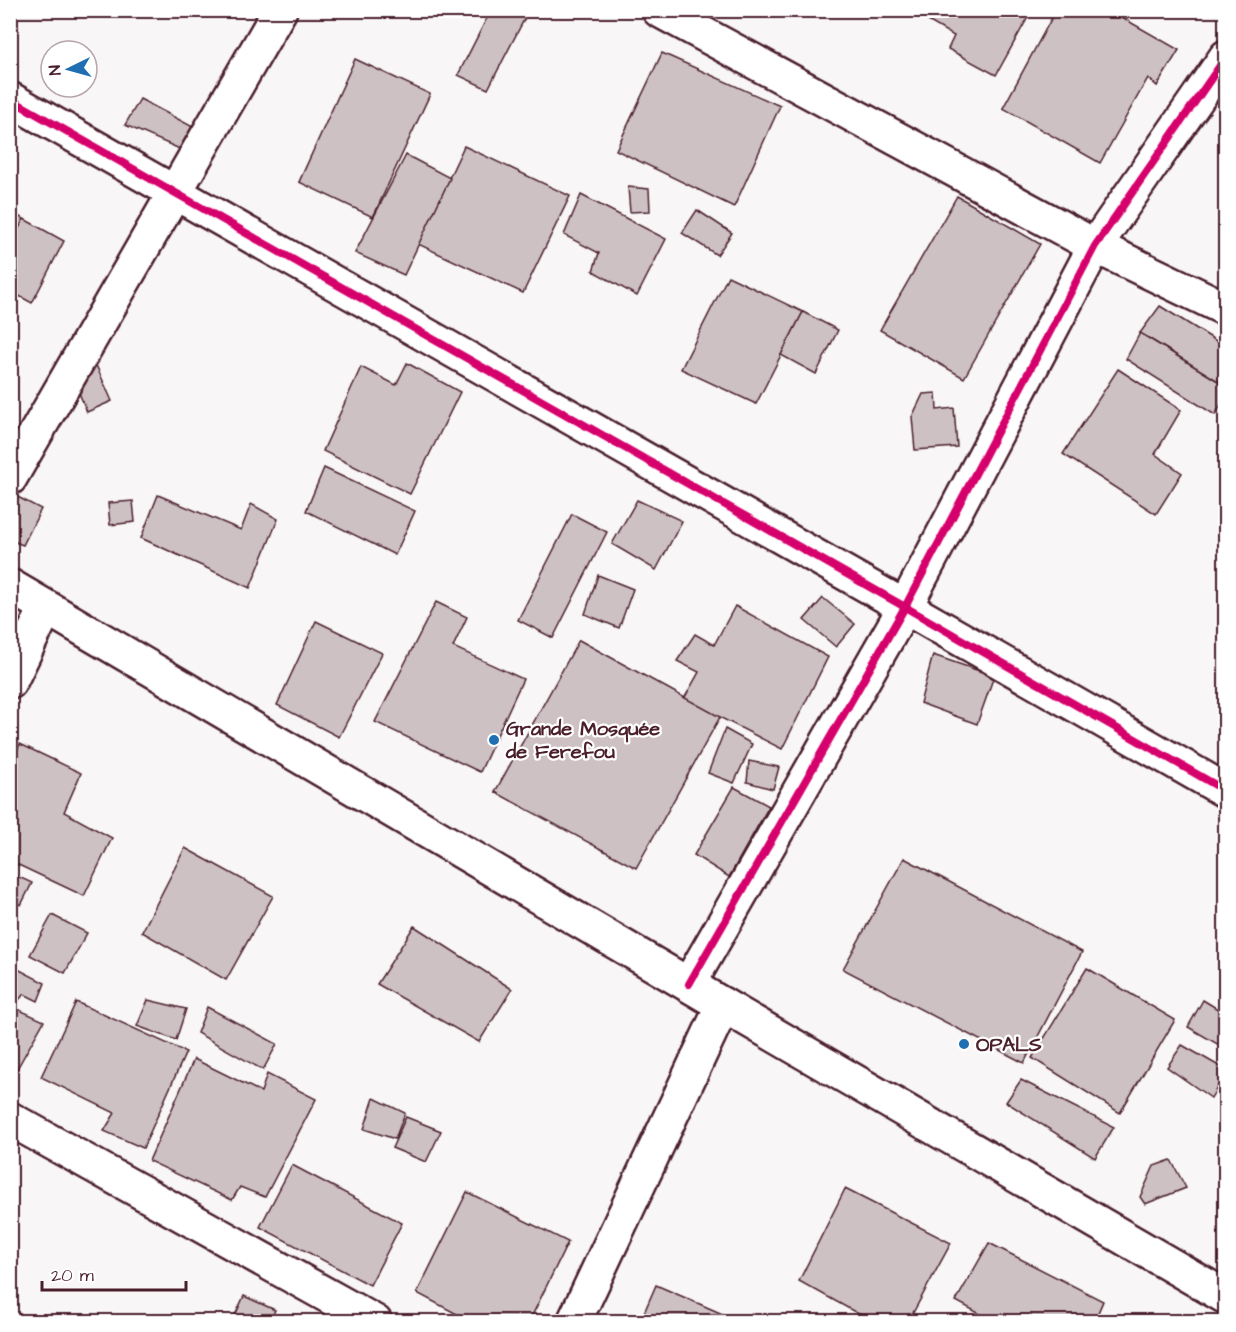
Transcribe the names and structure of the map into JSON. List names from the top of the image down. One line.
{"places":["Grande Mosquée de Ferefou","OPALS"],"scale_bar":"20 m","north":"left"}
